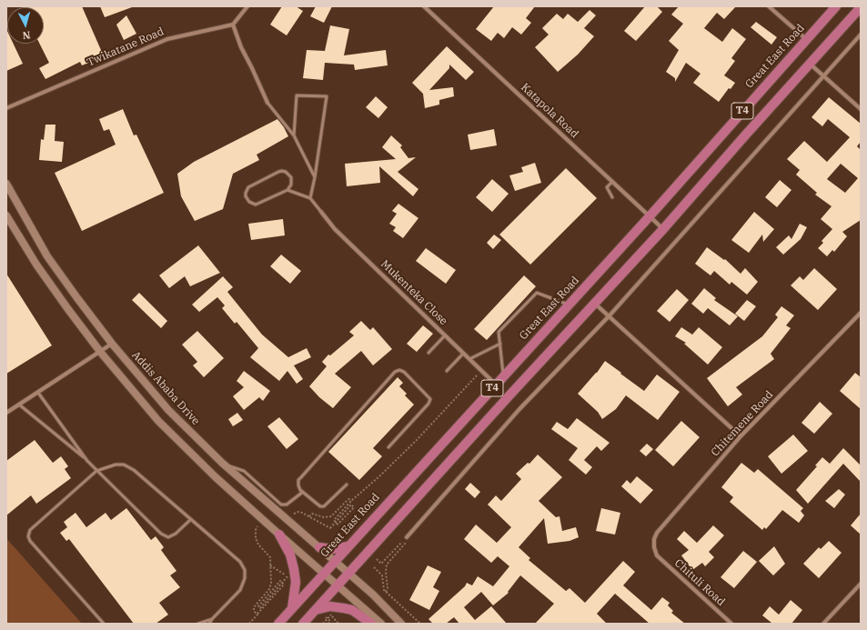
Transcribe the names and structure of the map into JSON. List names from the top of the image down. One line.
{"streets":{"main road":["Great East Road","T4","Addis Ababa Drive"],"street":["Twikatane Road","Katapola Road","Mukenteka Close","Chitemene Road","Chituli Road"]},"crossings":[["Great East Road","Katapola Road"],["Great East Road","Mukenteka Close"],["Great East Road","Addis Ababa Drive"],["Katapola Road","T4"],["T4","Addis Ababa Drive"],["Chitemene Road","Chituli Road"]],"north":"bottom"}
